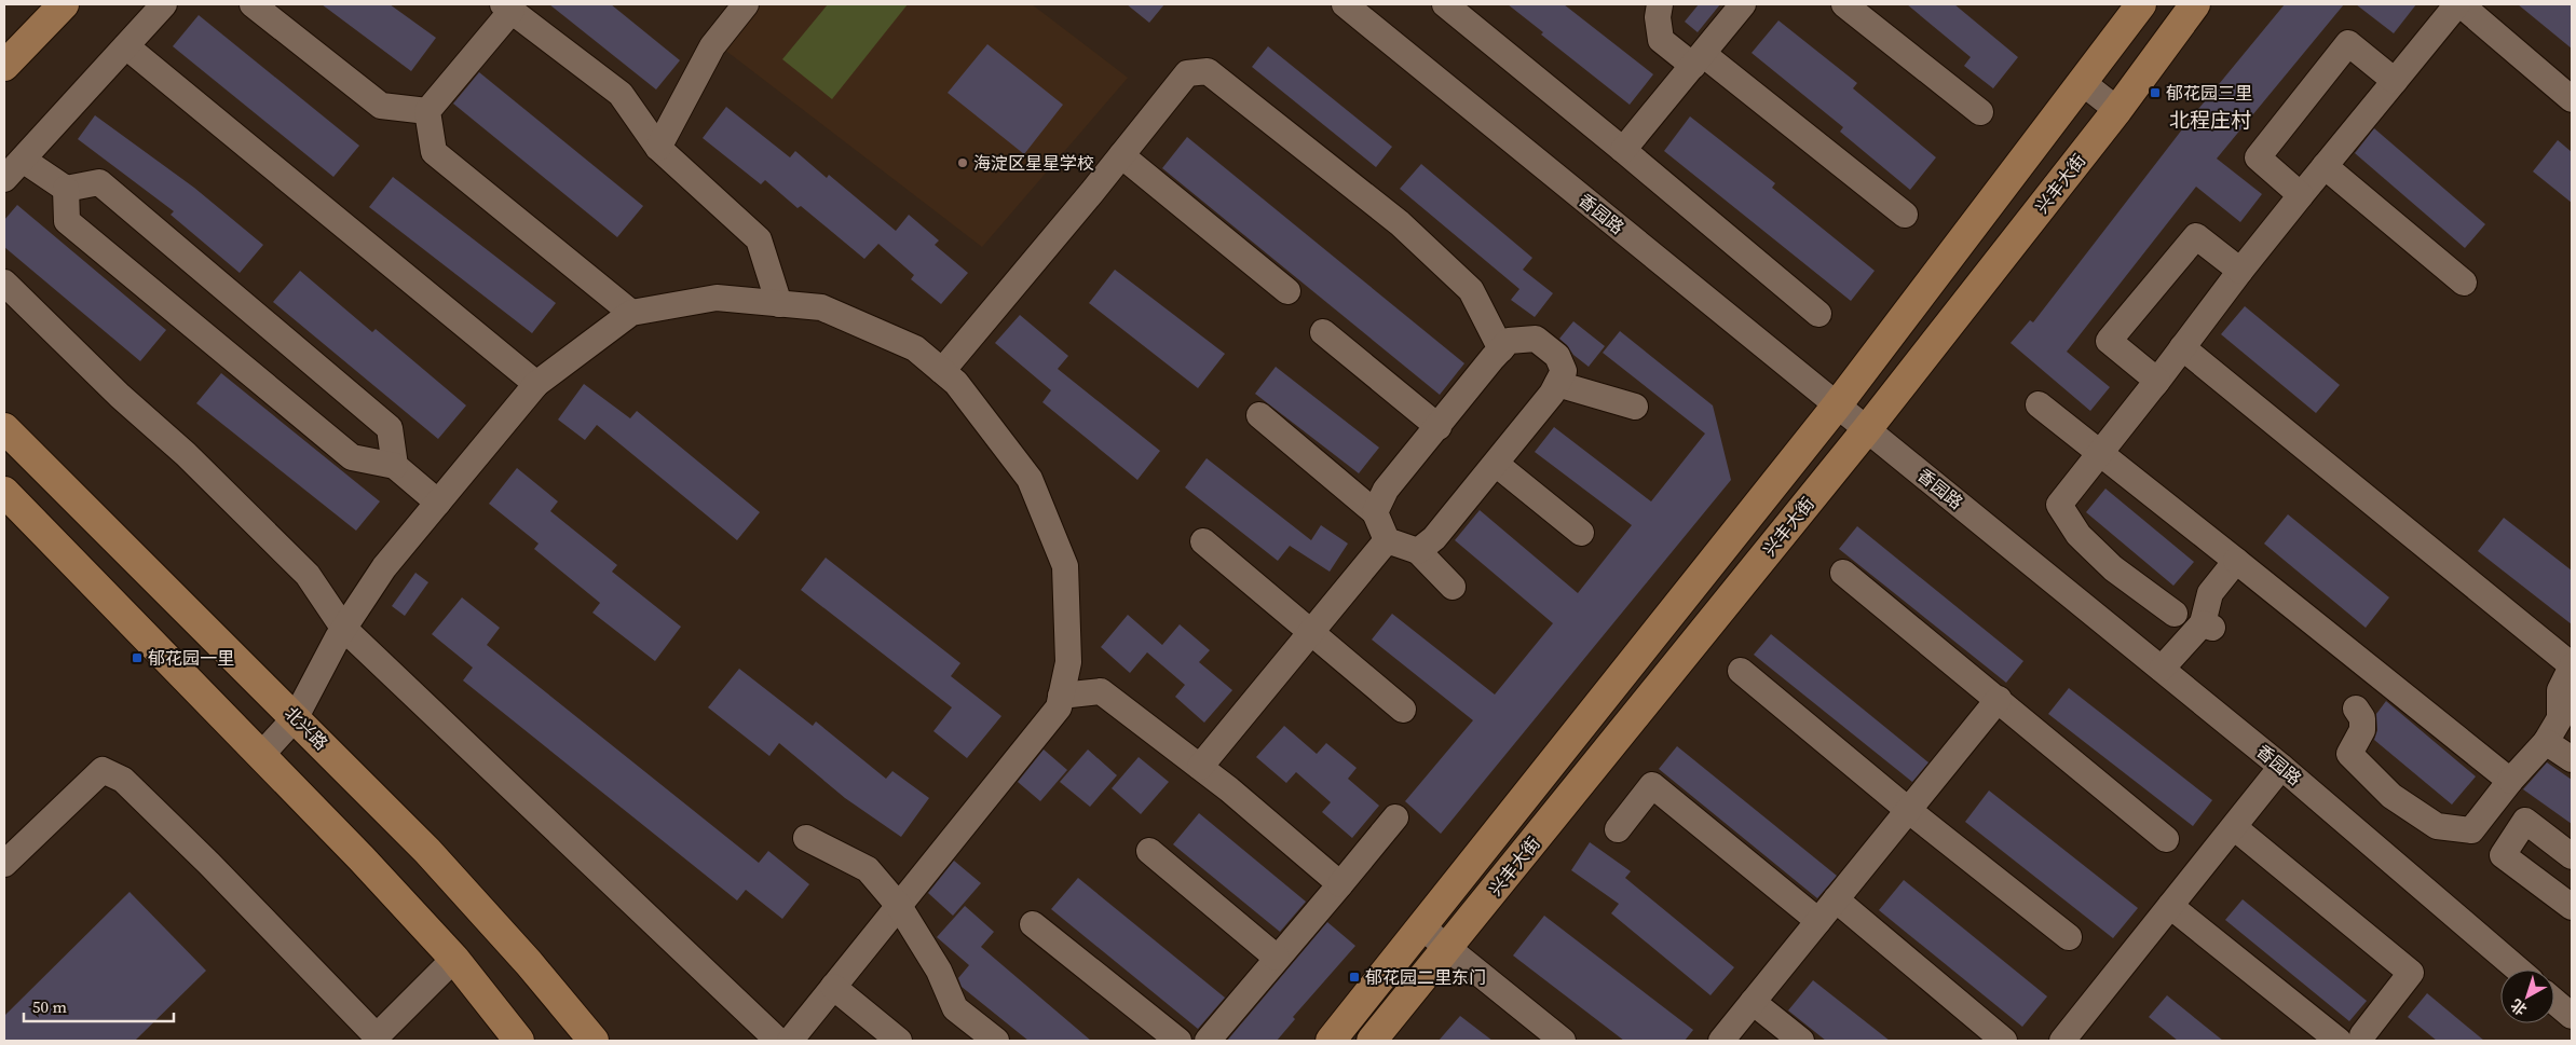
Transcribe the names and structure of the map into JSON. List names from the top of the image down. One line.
{"streets":{"main road":["兴丰大街","北兴路"],"street":["香园路"]},"crossings":[["兴丰大街","香园路"]],"districts":["北程庄村"],"places":{"transit":["郁花园三里","郁花园一里","郁花园二里东门"],"other":["海淀区星星学校"]},"scale_bar":"50 m","north":"bottom left"}
